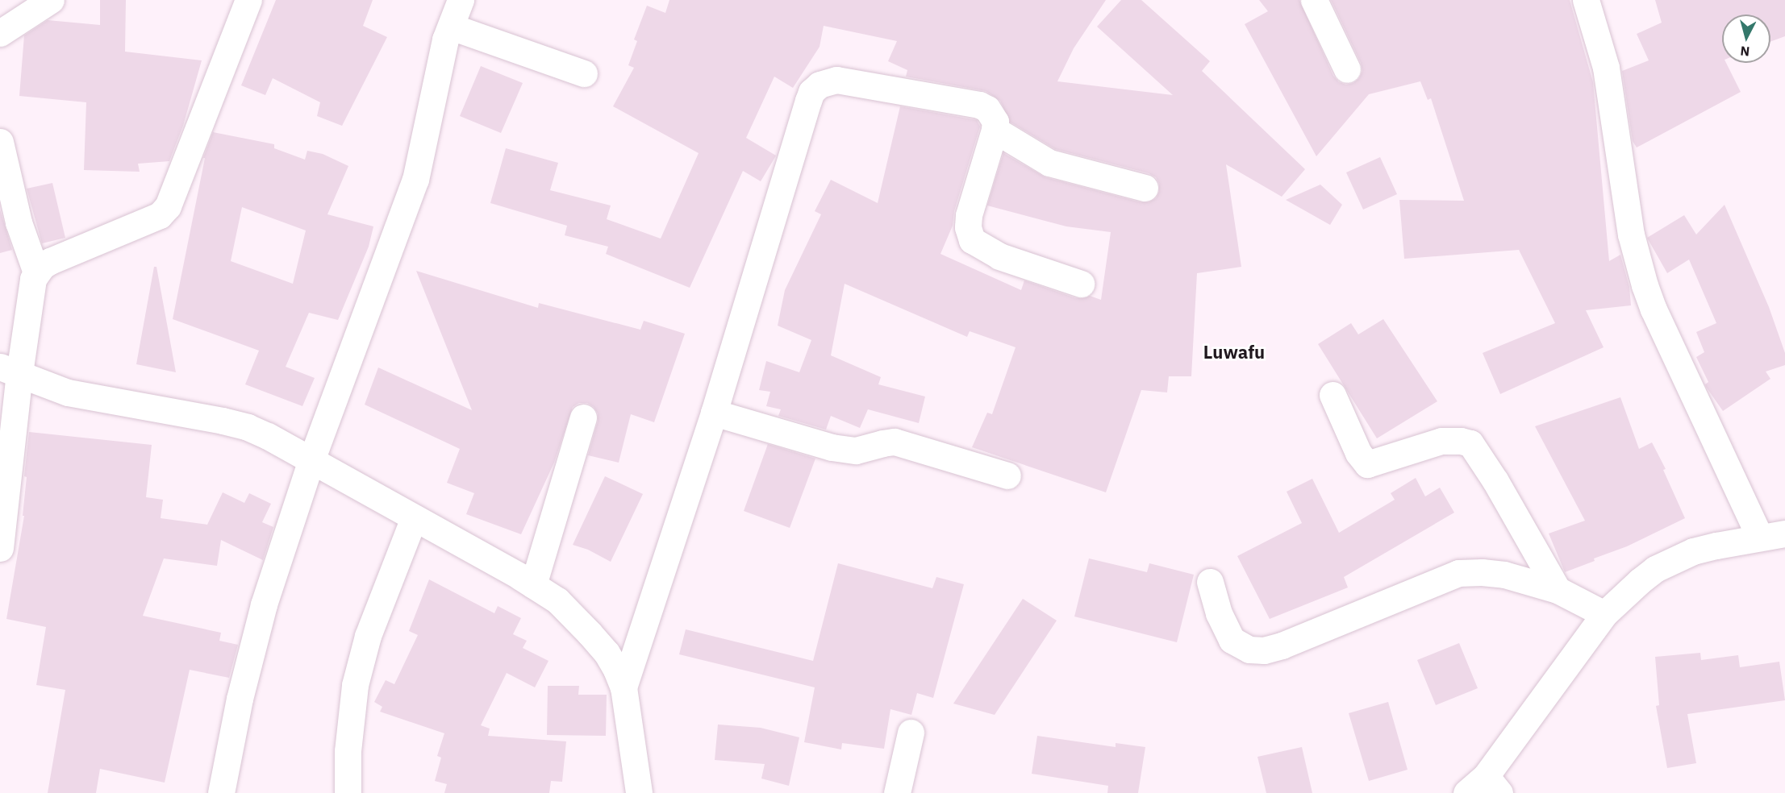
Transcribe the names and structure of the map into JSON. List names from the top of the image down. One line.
{"districts":["Luwafu"],"north":"bottom"}
